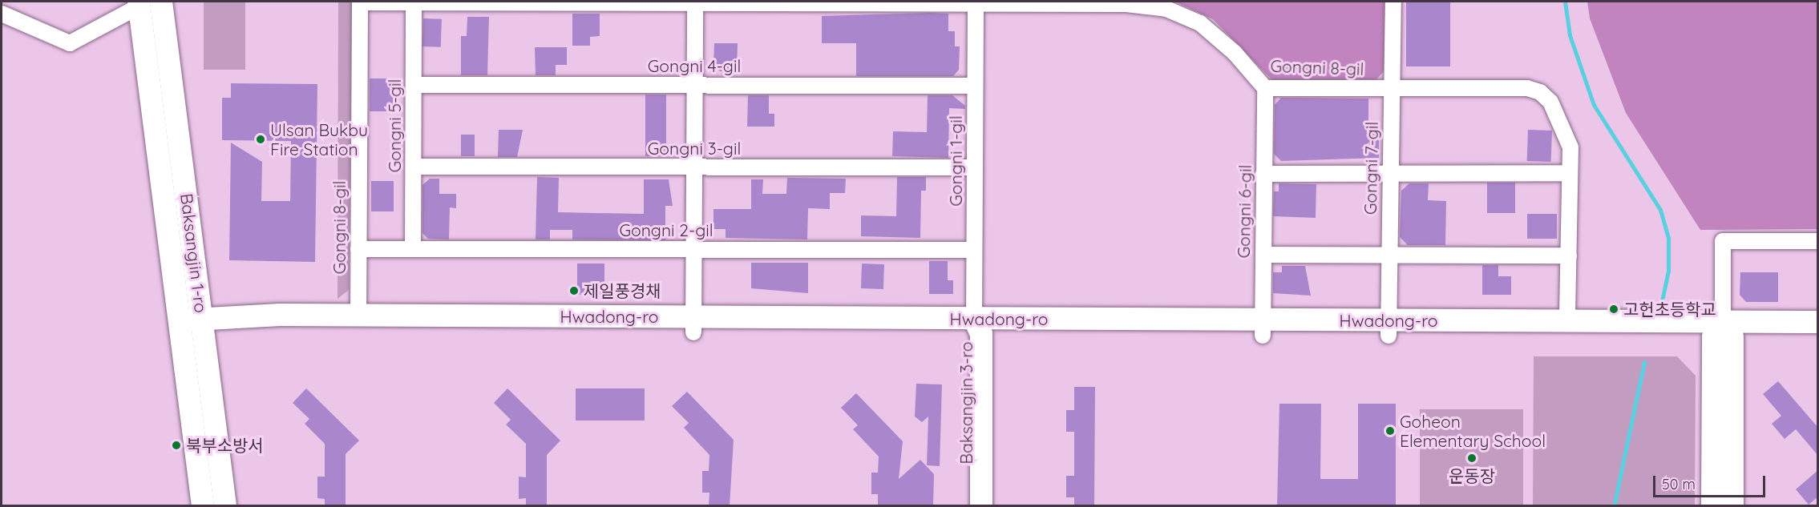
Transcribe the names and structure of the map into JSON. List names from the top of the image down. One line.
{"streets":{"street":["Gongni 4-gil","Gongni 8-gil","Gongni 5-gil","Gongni 3-gil","Gongni 1-gil","Gongni 7-gil","Gongni 6-gil","Gongni 2-gil","Baksangjin 1-ro","Hwadong-ro","Baksangjin 3-ro"]},"crossings":[["Gongni 4-gil","Gongni 5-gil"],["Gongni 4-gil","Gongni 1-gil"],["Gongni 8-gil","Gongni 5-gil"],["Gongni 8-gil","Gongni 1-gil"],["Gongni 8-gil","Gongni 7-gil"],["Gongni 8-gil","Gongni 6-gil"],["Gongni 8-gil","Gongni 2-gil"],["Gongni 8-gil","Hwadong-ro"],["Gongni 5-gil","Gongni 3-gil"],["Gongni 5-gil","Gongni 2-gil"],["Gongni 3-gil","Gongni 1-gil"],["Gongni 1-gil","Gongni 2-gil"],["Gongni 1-gil","Hwadong-ro"],["Gongni 1-gil","Baksangjin 3-ro"],["Gongni 7-gil","Hwadong-ro"],["Gongni 6-gil","Hwadong-ro"],["Baksangjin 1-ro","Hwadong-ro"],["Hwadong-ro","Baksangjin 3-ro"]],"places":["Ulsan Bukbu Fire Station","제일풍경채","고헌초등학교","Goheon Elementary School","북부소방서","운동장"],"scale_bar":"50 m"}
